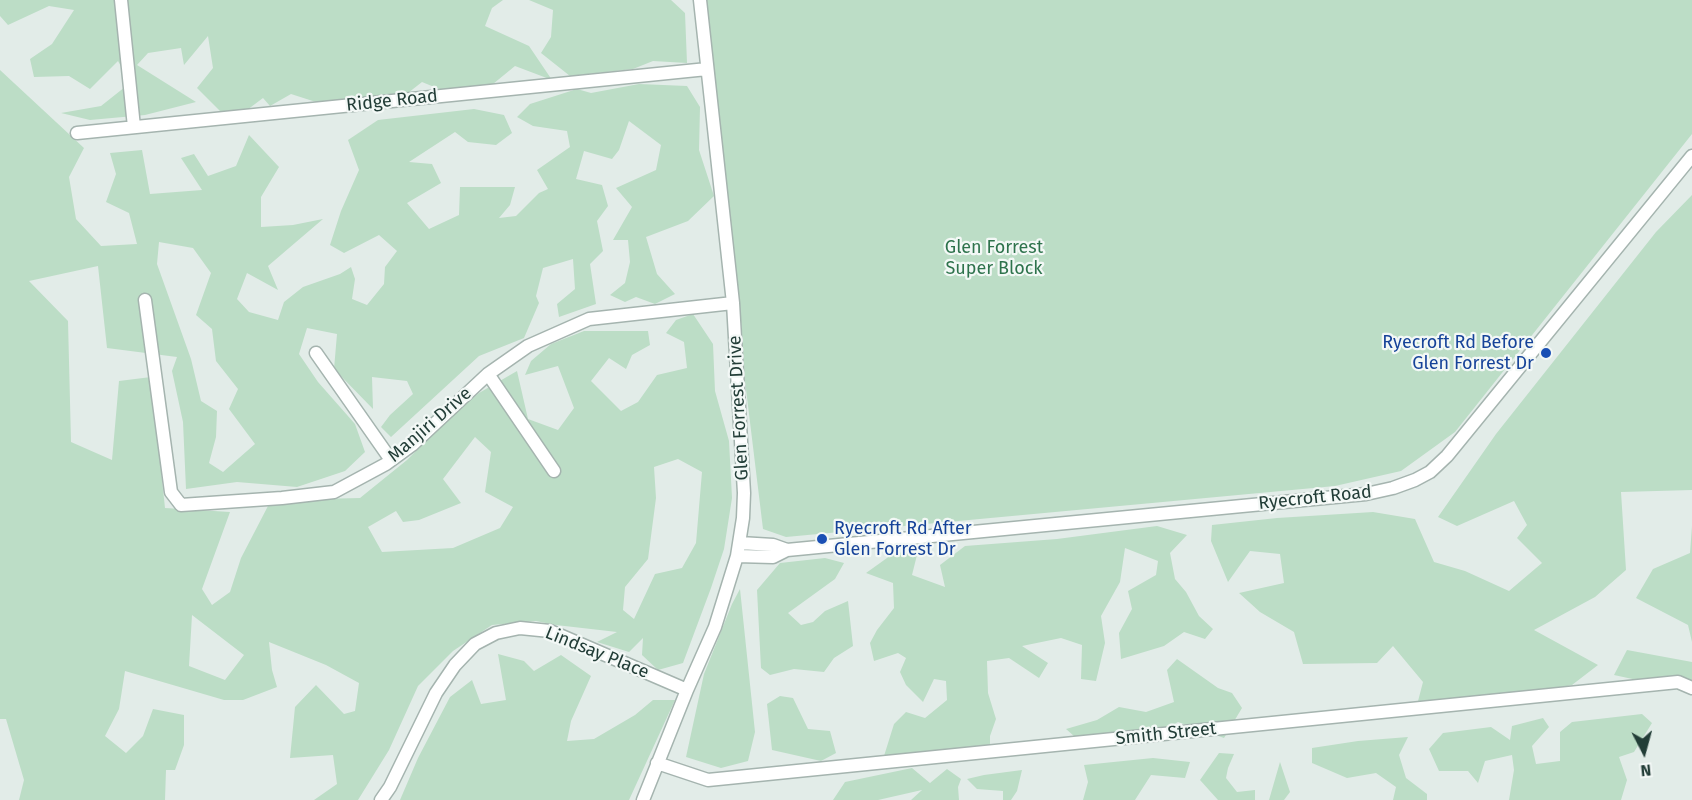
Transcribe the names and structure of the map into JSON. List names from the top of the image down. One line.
{"streets":{"street":["Ridge Road","Glen Forrest Drive","Manjiri Drive","Ryecroft Road","Lindsay Place","Smith Street"]},"crossings":[["Ridge Road","Glen Forrest Drive"],["Glen Forrest Drive","Manjiri Drive"],["Glen Forrest Drive","Ryecroft Road"],["Glen Forrest Drive","Lindsay Place"],["Glen Forrest Drive","Smith Street"]],"parks":["Glen Forrest Super Block"],"places":["Ryecroft Rd Before Glen Forrest Dr","Ryecroft Rd After Glen Forrest Dr"],"north":"bottom"}
